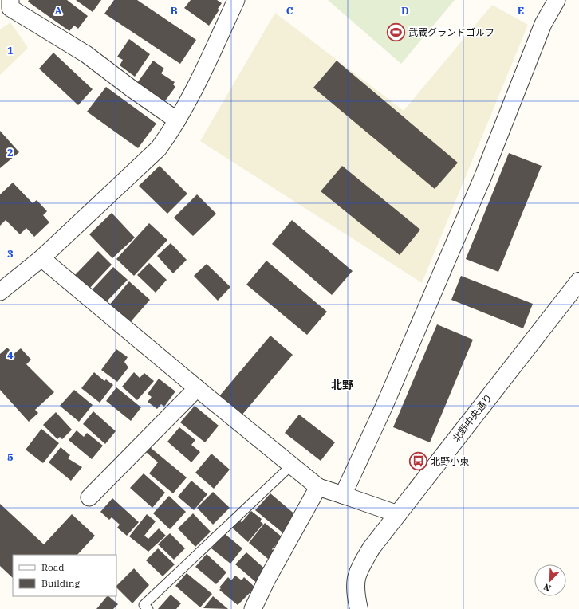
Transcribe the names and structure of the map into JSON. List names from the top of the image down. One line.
{"streets":{"street":["北野中央通り"]},"districts":["北野"],"places":{"sports":["武蔵グランドゴルフ"],"bus stop":["北野小東"]},"legend":["Road","Building"],"north":"bottom left","grid":{"columns":["A","B","C","D","E"],"rows":["1","2","3","4","5"]}}
